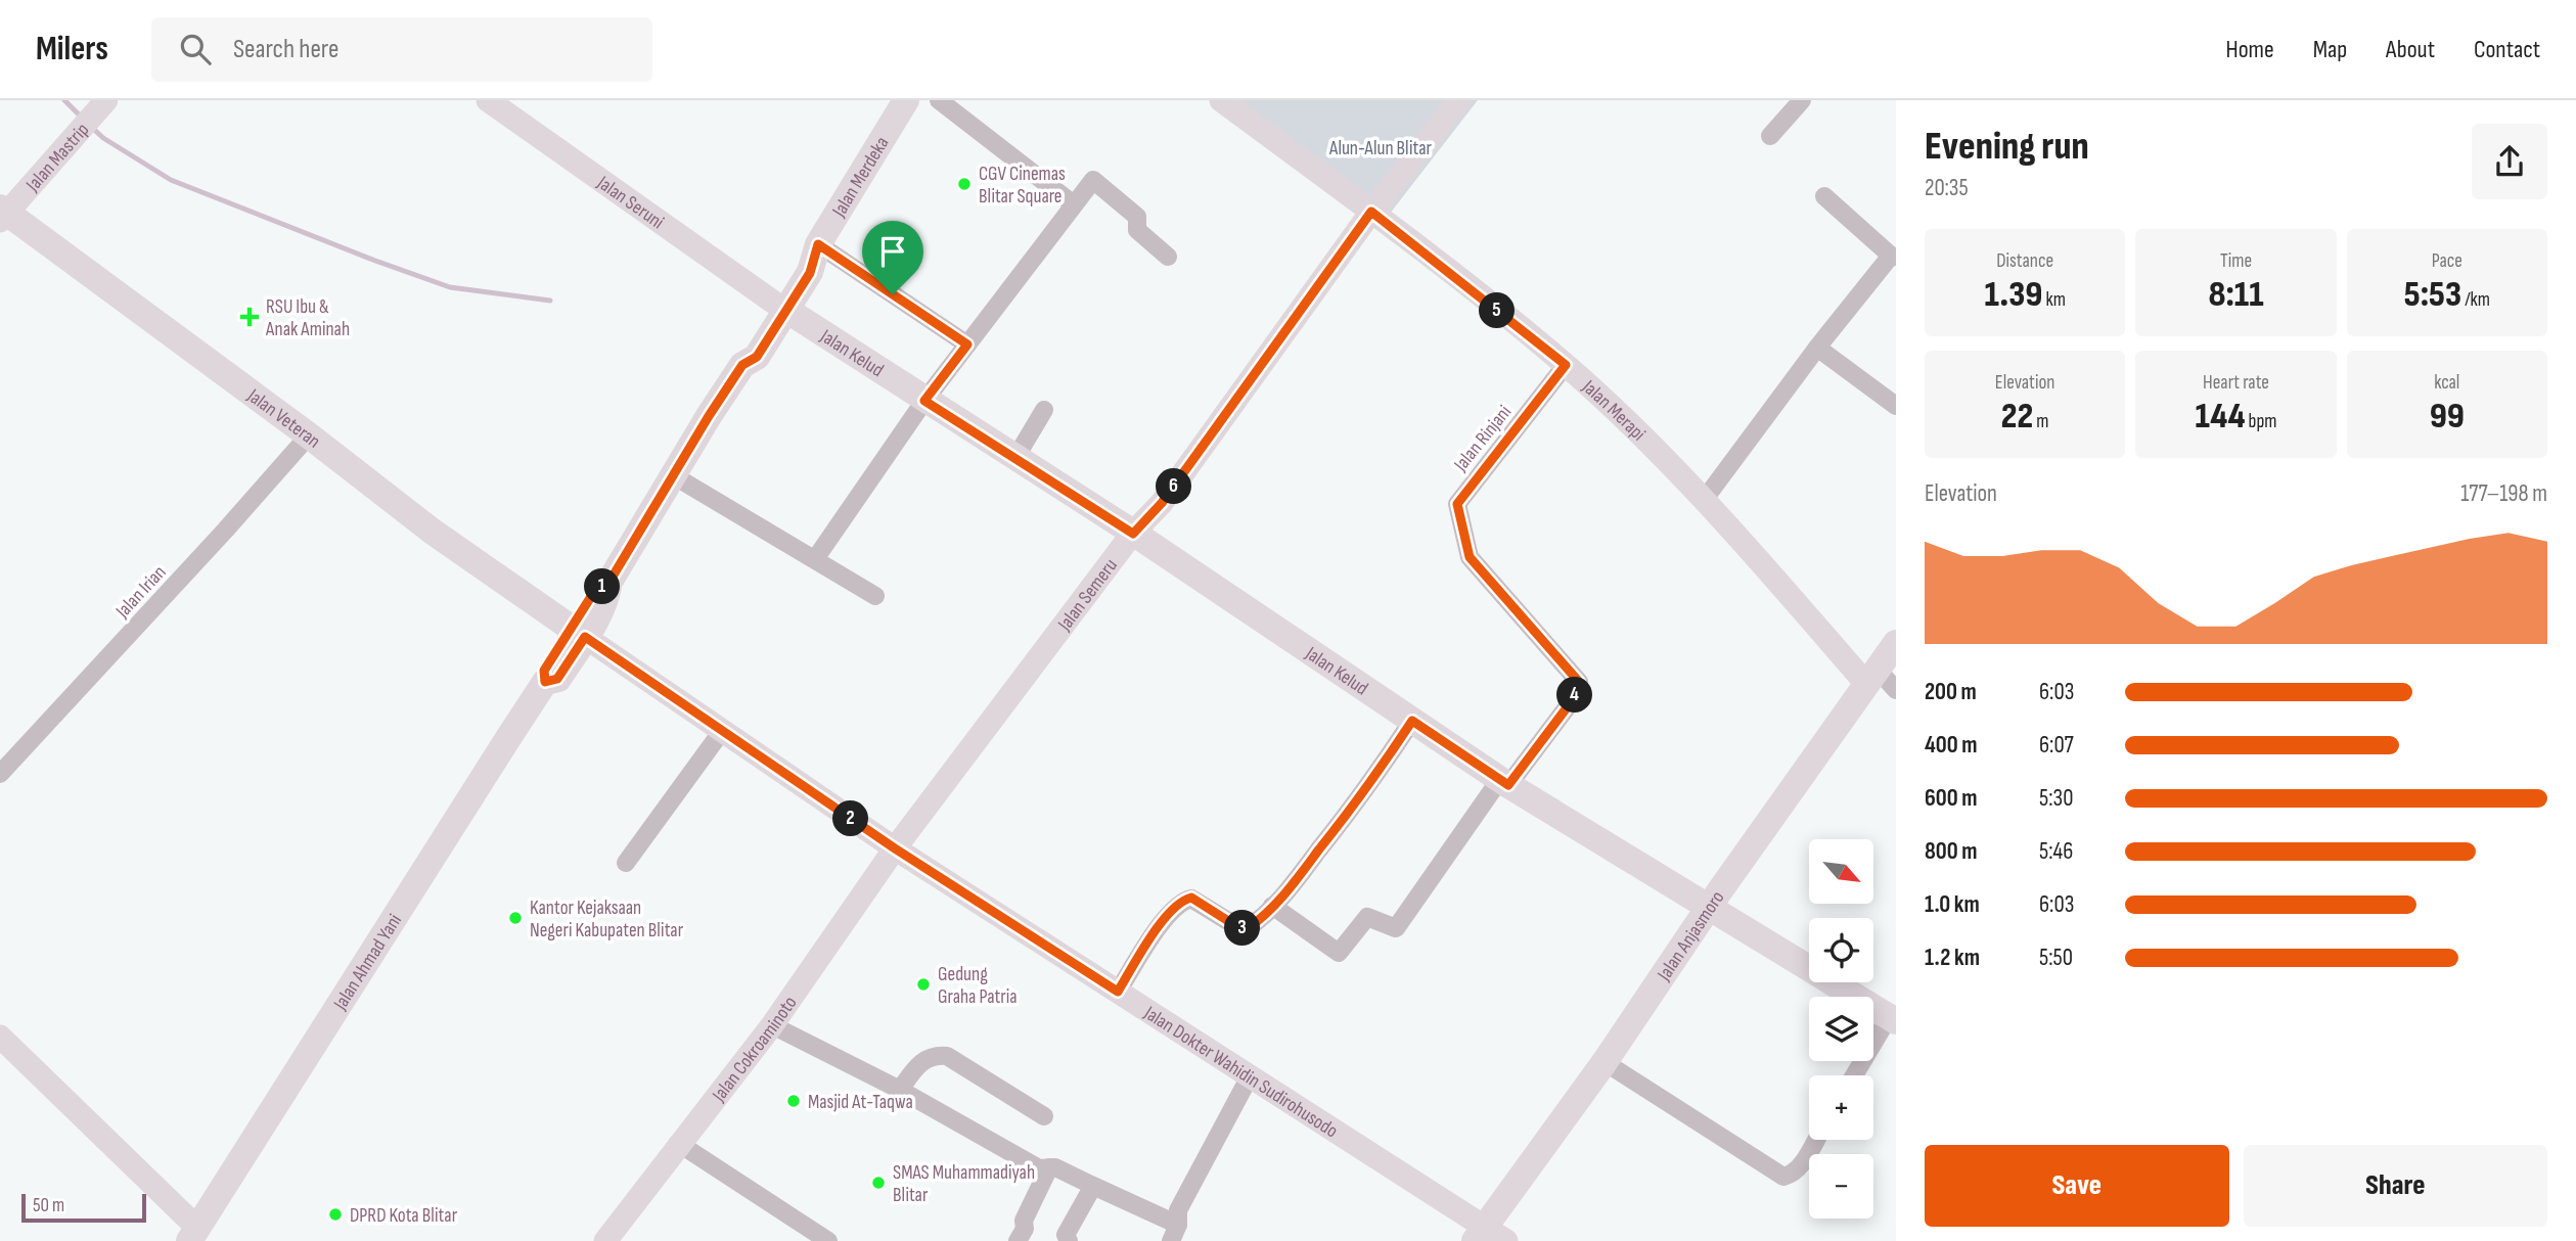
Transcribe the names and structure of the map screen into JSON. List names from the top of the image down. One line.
{"streets":{"main road":["Jalan Mastrip","Jalan Merdeka","Jalan Seruni","Jalan Kelud","Jalan Merapi","Jalan Veteran","Jalan Semeru","Jalan Anjasmoro","Jalan Ahmad Yani","Jalan Cokroaminoto","Jalan Dokter Wahidin Sudirohusodo"],"street":["Jalan Rinjani","Jalan Irian"]},"crossings":[["Jalan Mastrip","Jalan Veteran"],["Jalan Merdeka","Jalan Seruni"],["Jalan Merdeka","Jalan Kelud"],["Jalan Merdeka","Jalan Veteran"],["Jalan Merdeka","Jalan Ahmad Yani"],["Jalan Merdeka","Jalan Dokter Wahidin Sudirohusodo"],["Jalan Seruni","Jalan Kelud"],["Jalan Kelud","Jalan Rinjani"],["Jalan Kelud","Jalan Semeru"],["Jalan Kelud","Jalan Anjasmoro"],["Jalan Merapi","Jalan Rinjani"],["Jalan Merapi","Jalan Semeru"],["Jalan Merapi","Jalan Anjasmoro"],["Jalan Veteran","Jalan Irian"],["Jalan Veteran","Jalan Ahmad Yani"],["Jalan Veteran","Jalan Dokter Wahidin Sudirohusodo"],["Jalan Semeru","Jalan Cokroaminoto"],["Jalan Semeru","Jalan Dokter Wahidin Sudirohusodo"],["Jalan Anjasmoro","Jalan Dokter Wahidin Sudirohusodo"],["Jalan Ahmad Yani","Jalan Dokter Wahidin Sudirohusodo"],["Jalan Cokroaminoto","Jalan Dokter Wahidin Sudirohusodo"]],"parks":["Alun-Alun Blitar"],"places":{"other":["CGV Cinemas Blitar Square","Kantor Kejaksaan Negeri Kabupaten Blitar","Gedung Graha Patria","Masjid At-Taqwa","SMAS Muhammadiyah Blitar","DPRD Kota Blitar"],"health":["RSU Ibu & Anak Aminah"]},"scale_bar":"50 m","north":"bottom right","page":{"header":"Milers","search":"Search here","nav":["Home","Map","About","Contact"],"heading":["Evening run","20:35"],"stats":[["Distance","1.39 km"],["Time","8:11"],["Pace","5:53 /km"],["Elevation","22 m"],["Heart rate","144 bpm"],["kcal","99"]],"pins":["5","6","1","4","2","3"],"chart":["Elevation","177–198 m"],"list":[{"name":"200 m","note":"6:03"},{"name":"400 m","note":"6:07"},{"name":"600 m","note":"5:30"},{"name":"800 m","note":"5:46"},{"name":"1.0 km","note":"6:03"},{"name":"1.2 km","note":"5:50"}],"map_buttons":["+","−"],"buttons":["Save","Share"],"scale":"50 m"}}
